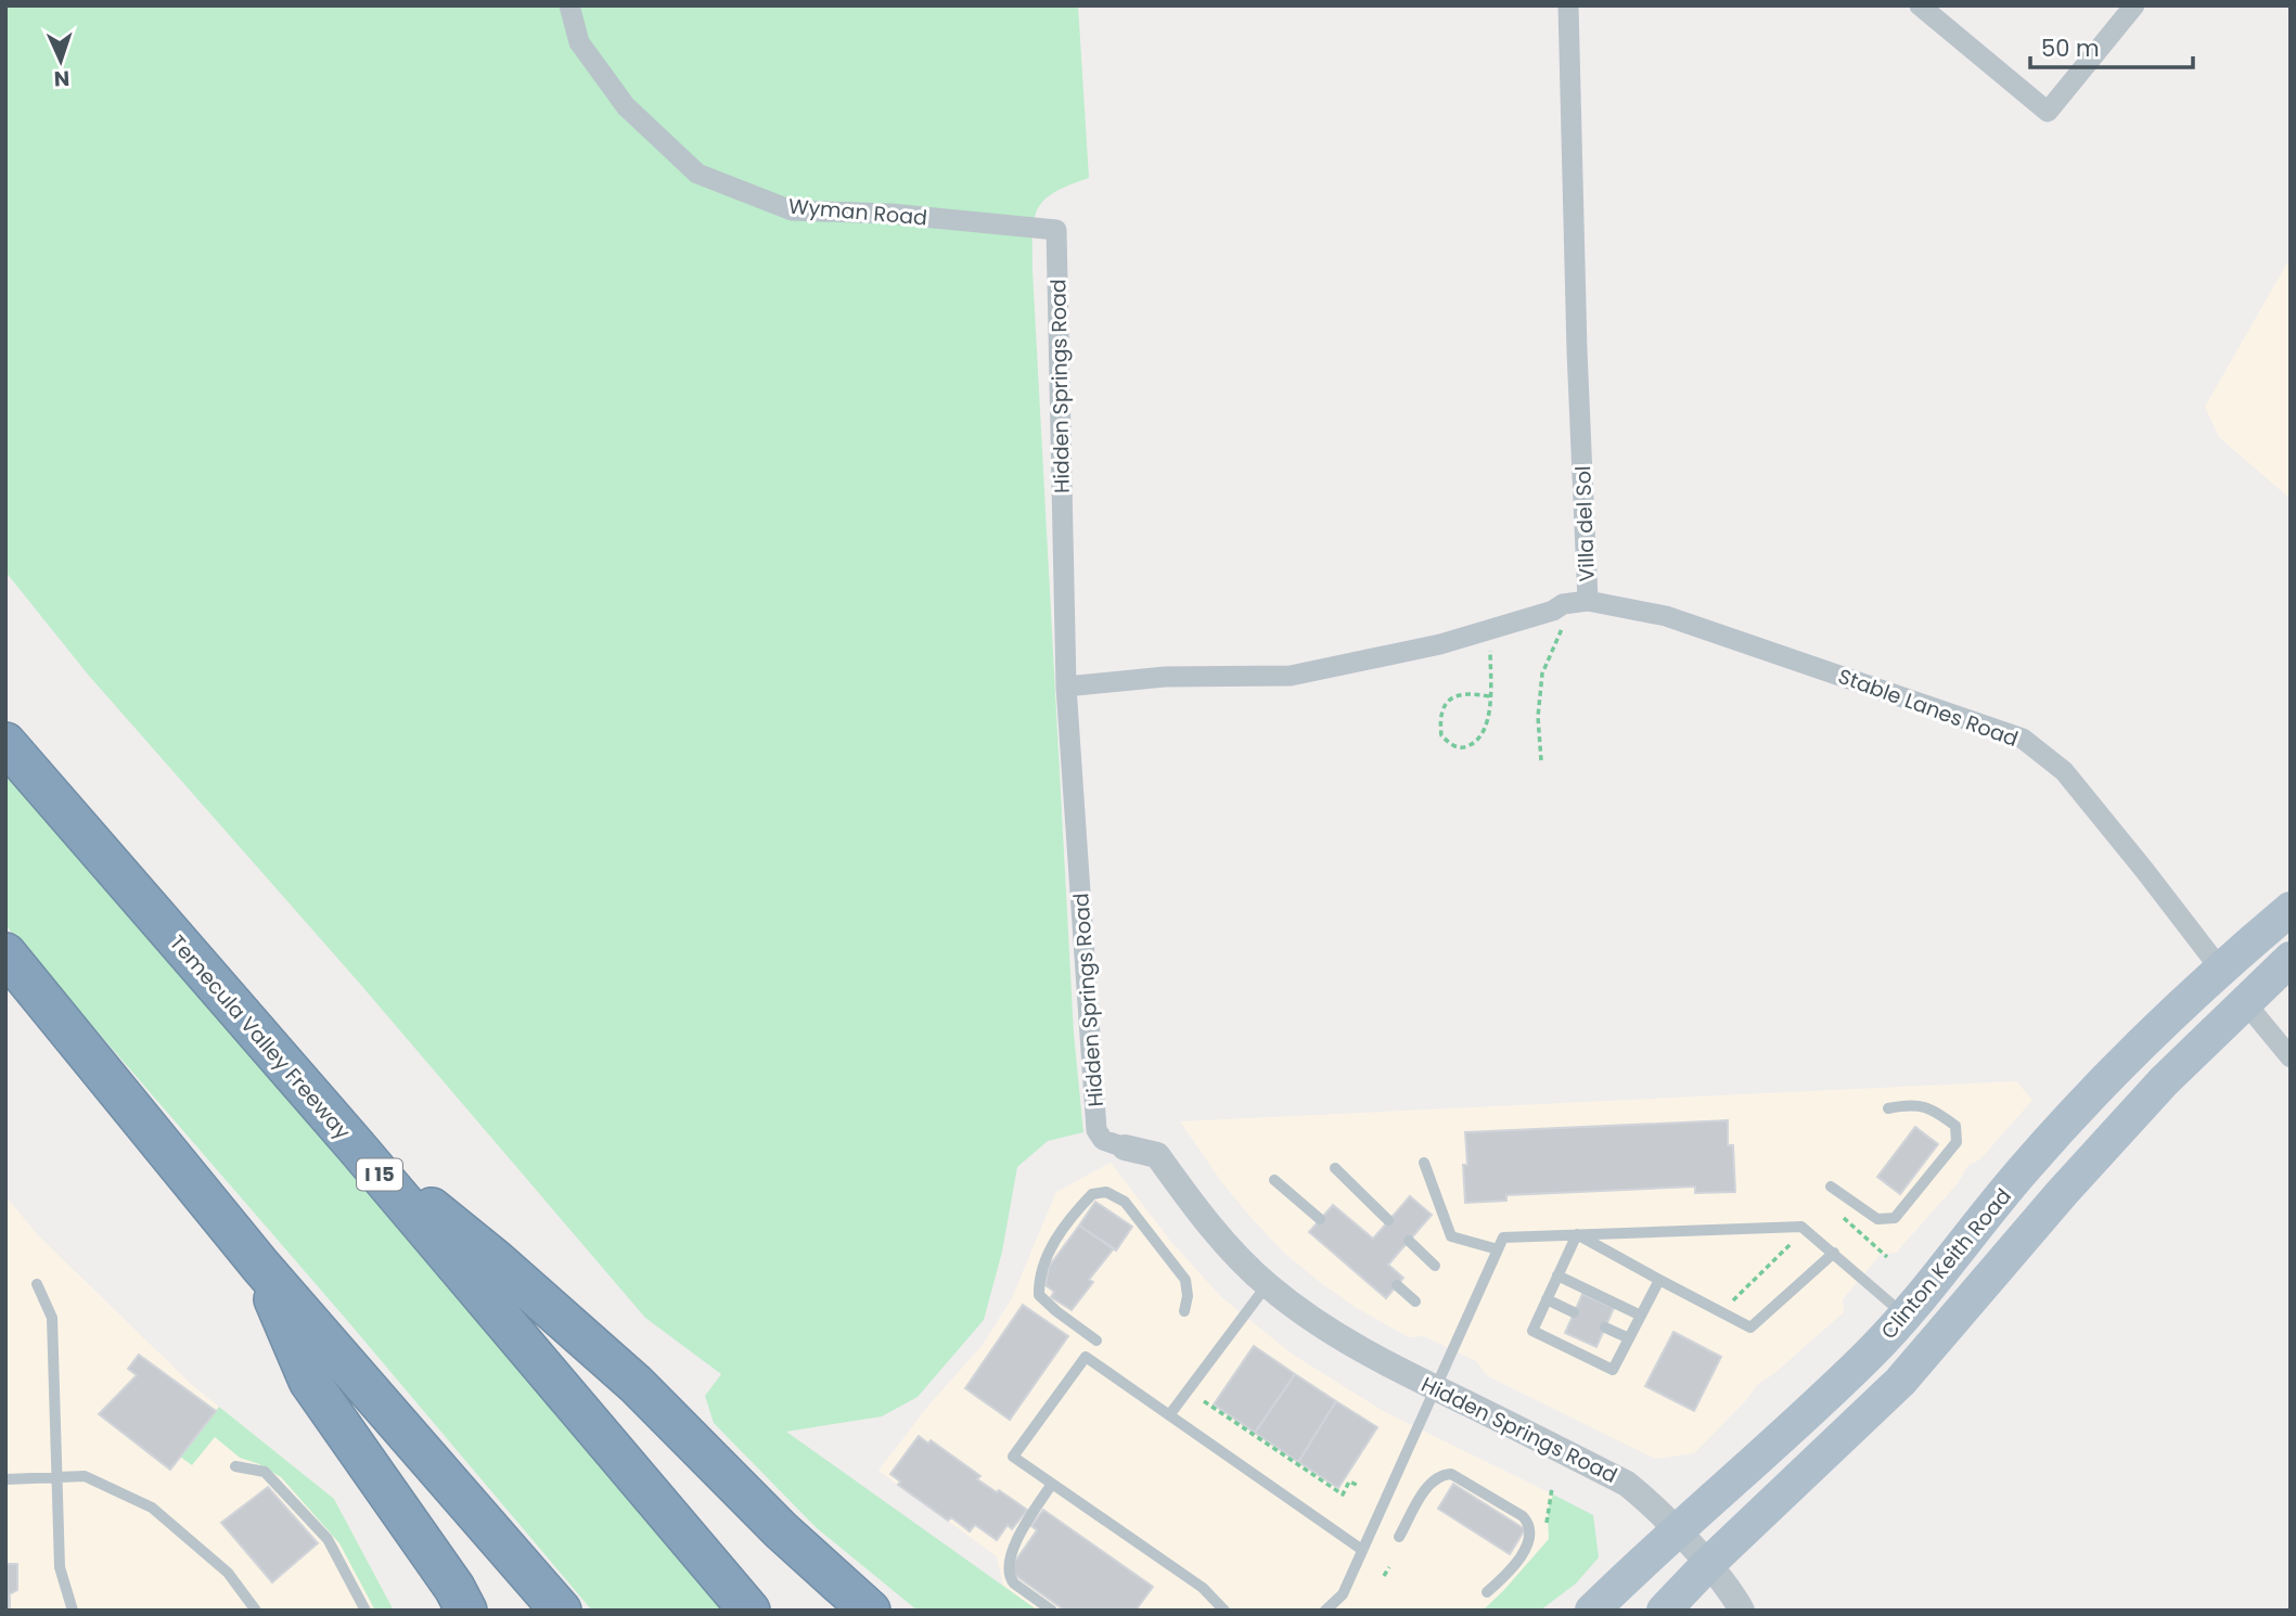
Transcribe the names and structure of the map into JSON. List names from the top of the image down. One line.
{"streets":{"highway":["Temecula Valley Freeway","I 15"],"main road":["Clinton Keith Road"],"street":["Wyman Road","Hidden Springs Road","Villa del Sol","Stable Lanes Road"]},"crossings":[["Wyman Road","Hidden Springs Road"],["Hidden Springs Road","Villa del Sol"],["Hidden Springs Road","Clinton Keith Road"],["Villa del Sol","Stable Lanes Road"],["Stable Lanes Road","Clinton Keith Road"]],"scale_bar":"50 m","north":"bottom"}
